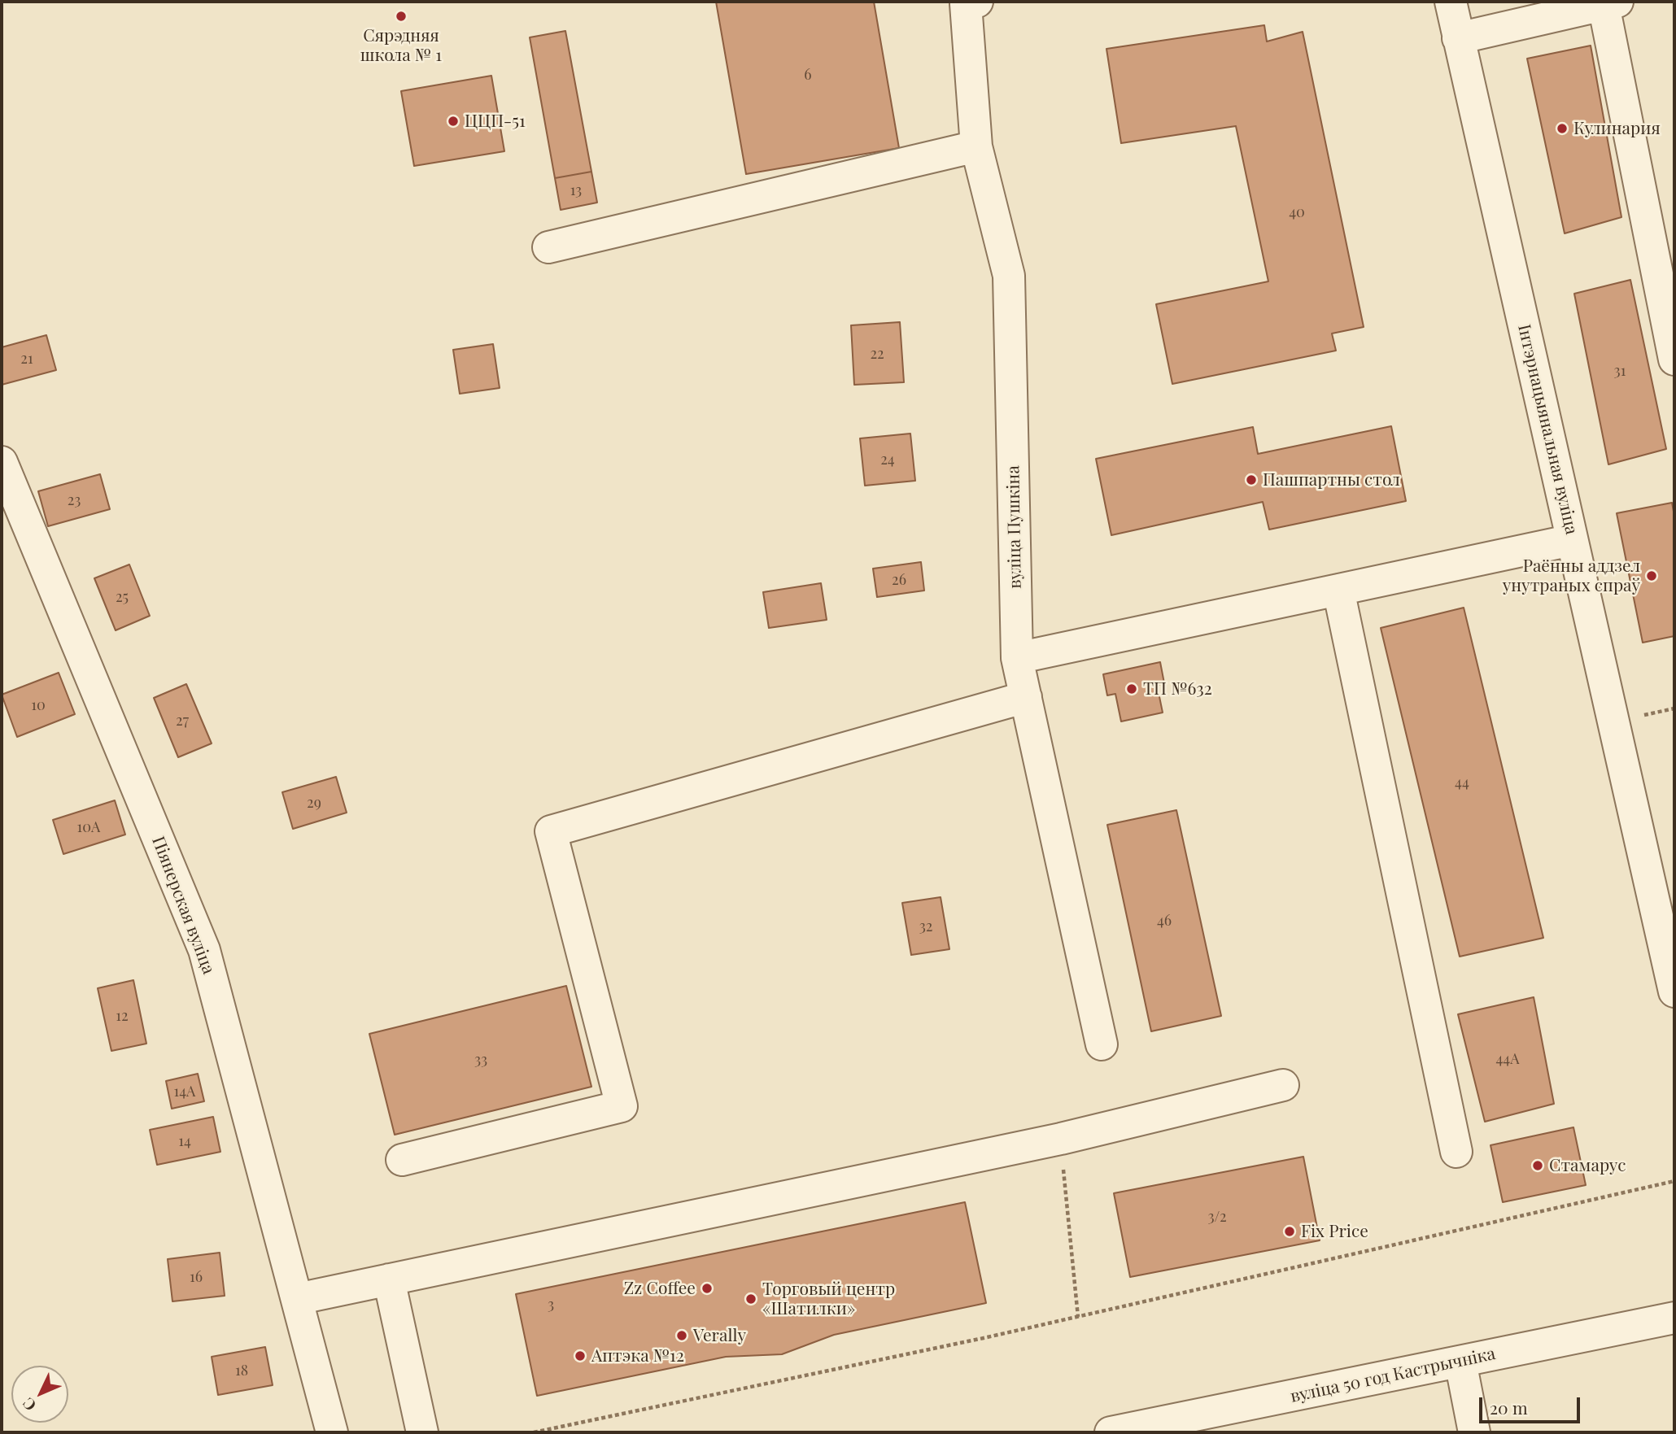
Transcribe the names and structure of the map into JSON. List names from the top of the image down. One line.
{"streets":{"street":["Інтэрнацыянальная вуліца","вуліца Пушкіна","Піянерская вуліца","вуліца 50 год Кастрычніка"]},"places":["Сярэдняя школа № 1","ЦЦП-51","Кулинария","Пашпартны стол","Раённы аддзел унутраных спраў","ТП №632","Стамарус","Fix Price","Zz Coffee","Торговый центр «Шатилки»","Verally","Аптэка №12"],"house_numbers":["6","13","40","22","21","31","24","23","26","25","10","27","44","29","10А","46","32","12","44А","33","14А","14","3/2","16","3","18"],"scale_bar":"20 m","north":"bottom left"}
